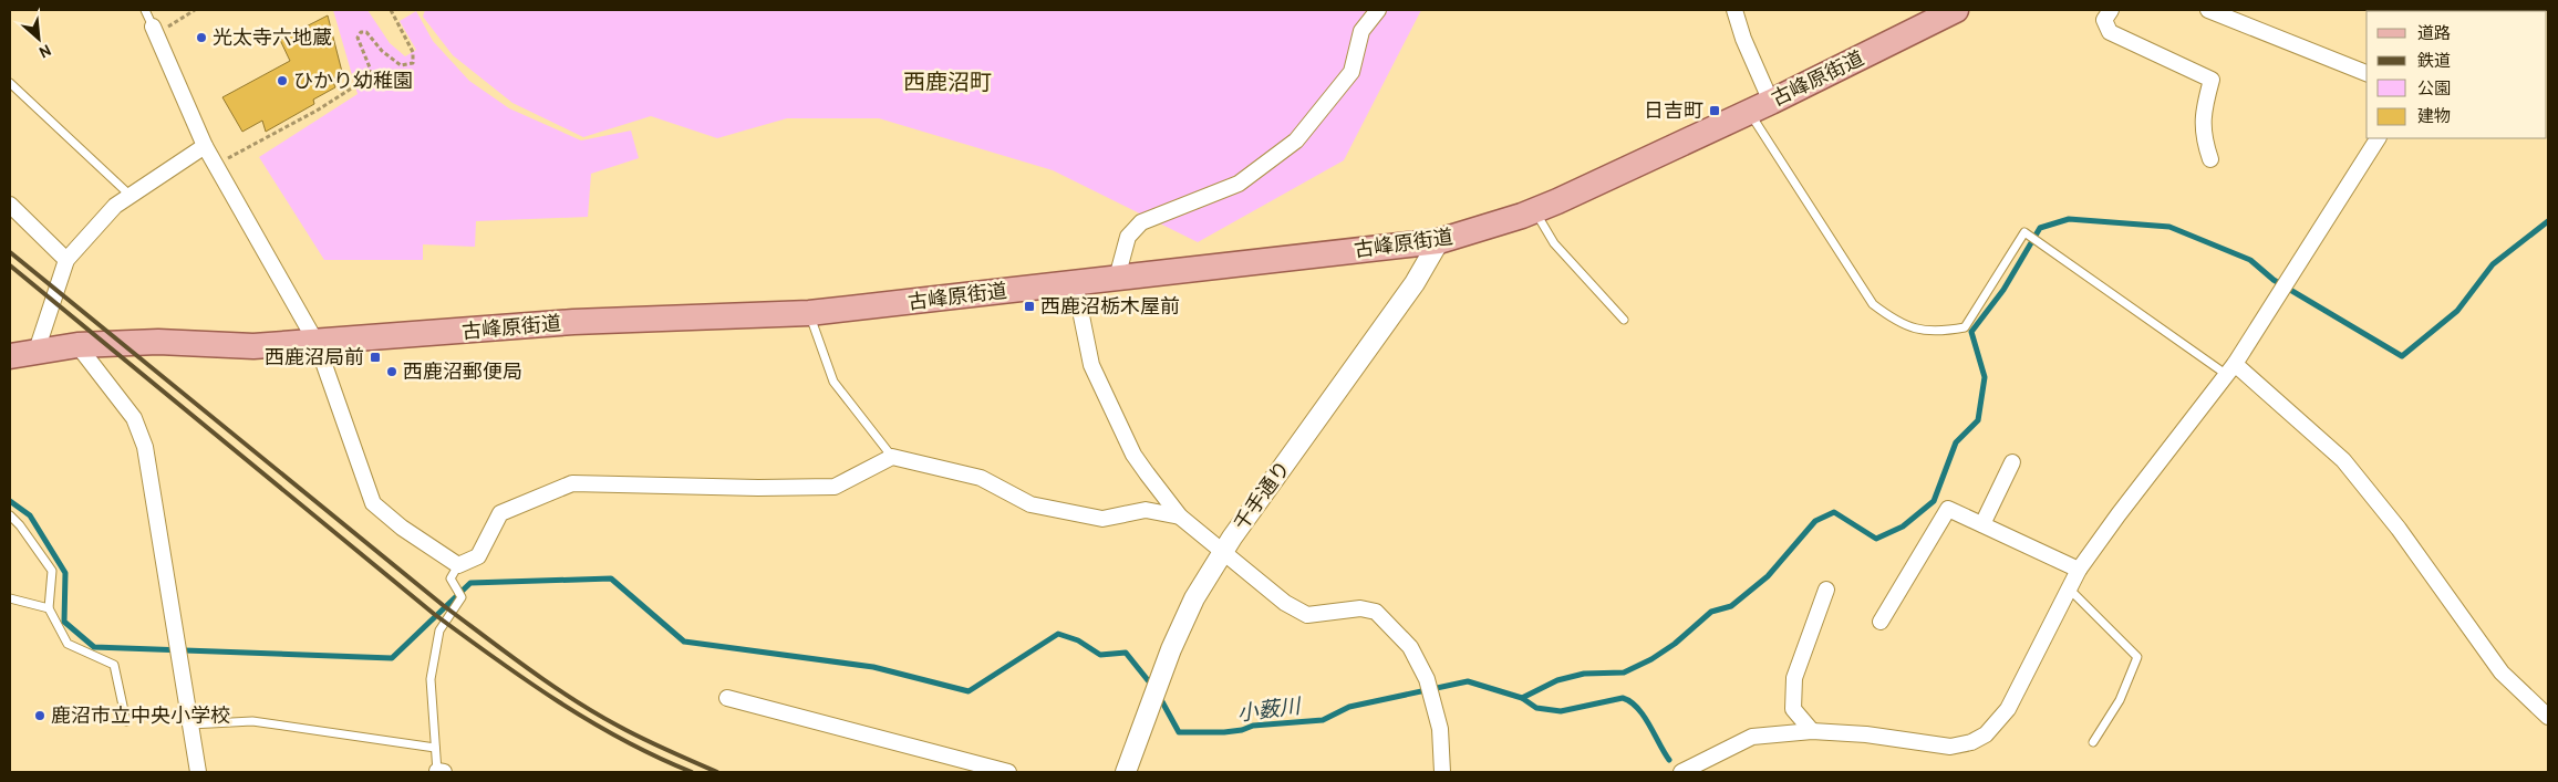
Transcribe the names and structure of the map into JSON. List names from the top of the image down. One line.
{"streets":{"main road":["古峰原街道"],"street":["千手通り"]},"crossings":[["古峰原街道","千手通り"]],"districts":["西鹿沼町"],"water":["小薮川"],"places":{"other":["光太寺六地蔵","ひかり幼稚園","西鹿沼郵便局","鹿沼市立中央小学校"],"transit":["日吉町","西鹿沼栃木屋前","西鹿沼局前"]},"legend":["道路","鉄道","公園","建物"],"north":"bottom right"}
